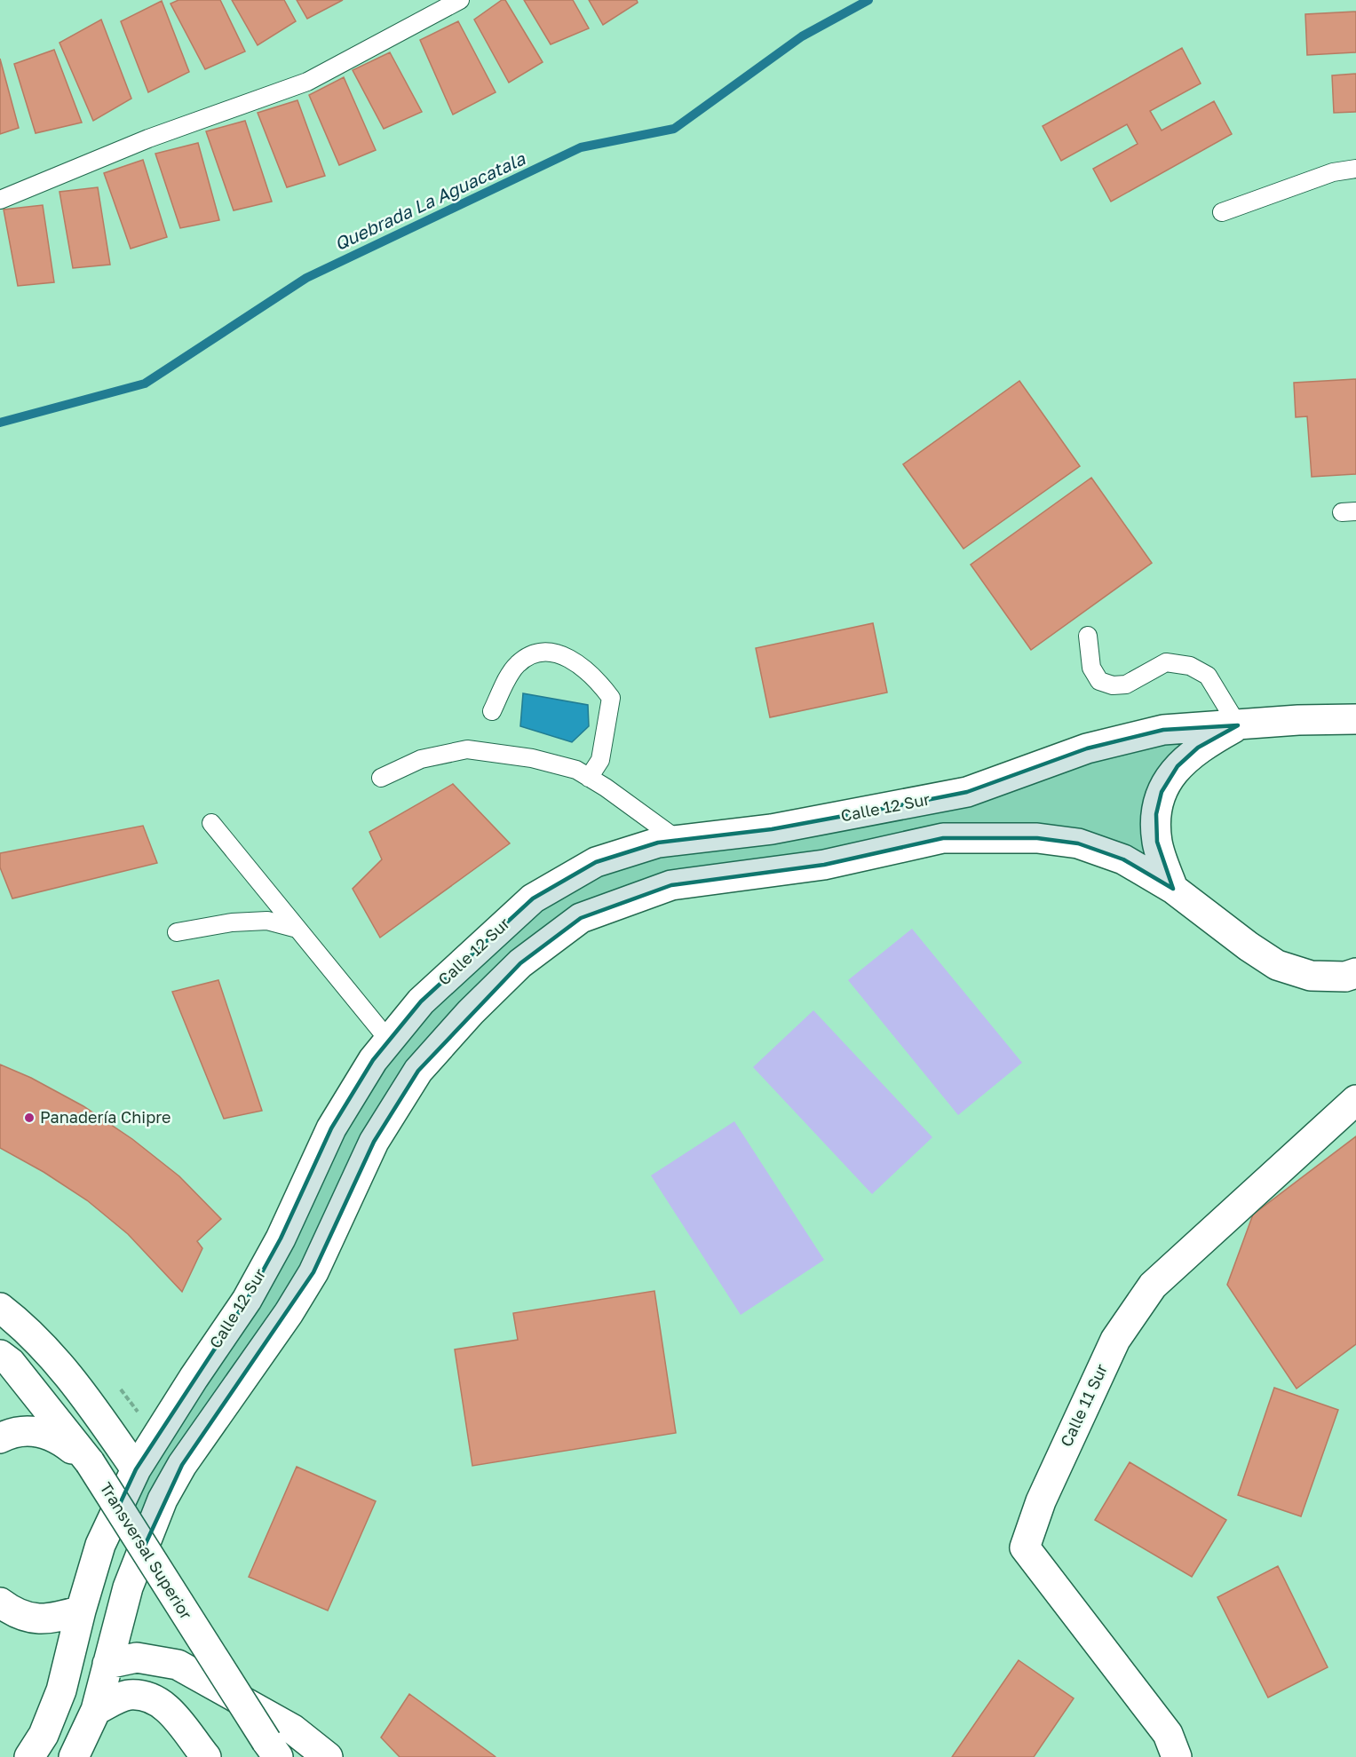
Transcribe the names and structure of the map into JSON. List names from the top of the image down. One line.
{"streets":{"main road":["Calle 12 Sur","Calle 11 Sur","Transversal Superior"]},"water":["Quebrada La Aguacatala"],"places":["Panadería Chipre"]}
